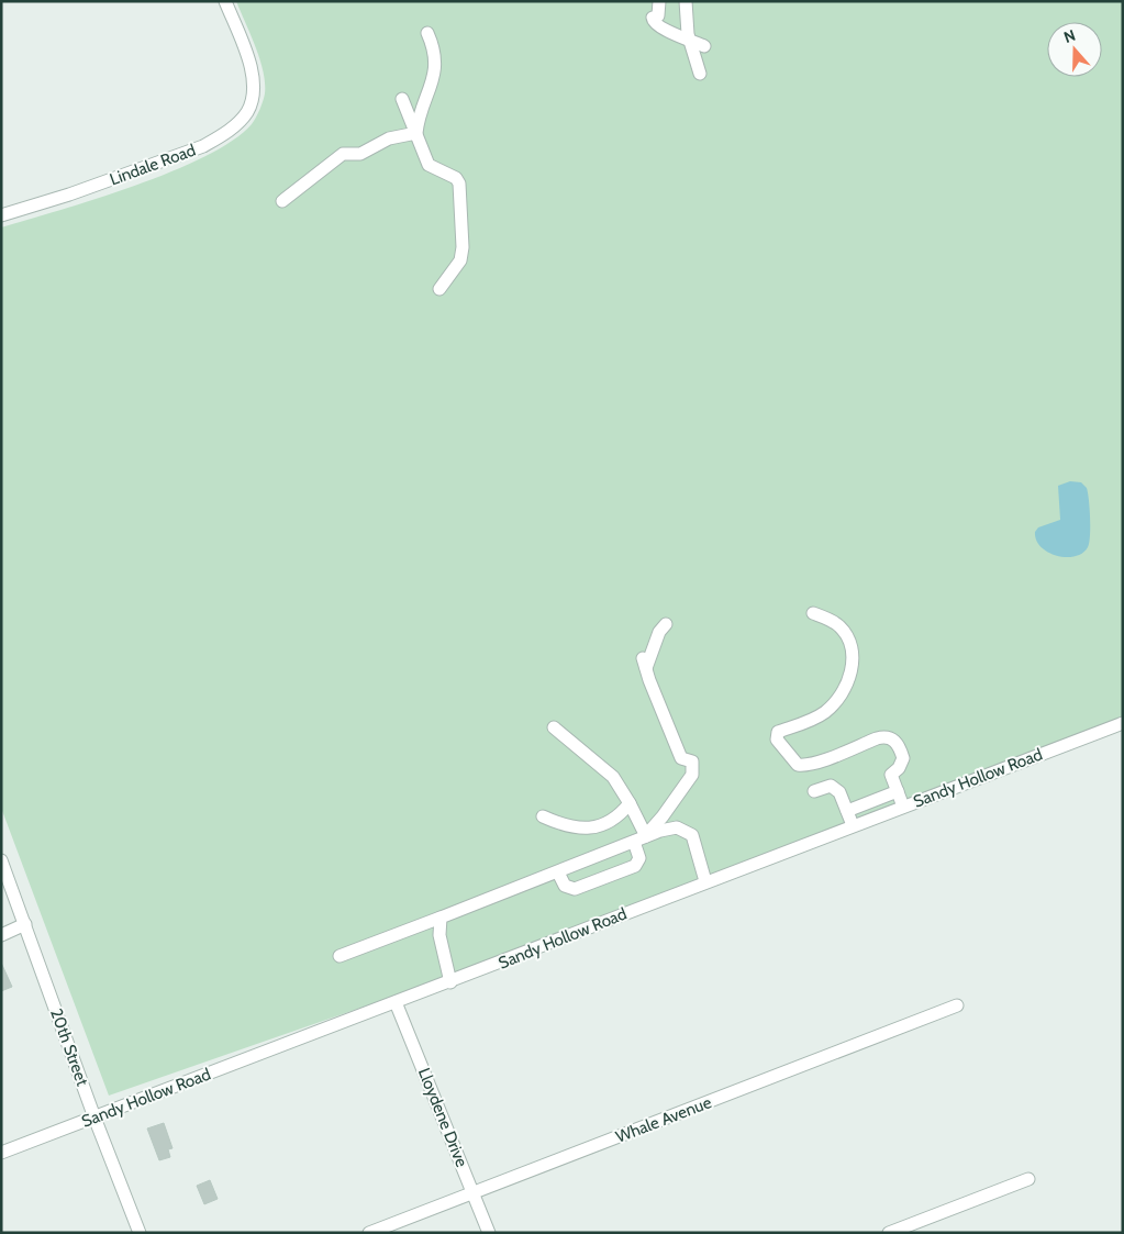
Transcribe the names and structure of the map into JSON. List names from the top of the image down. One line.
{"streets":{"street":["Lindale Road","Sandy Hollow Road","20th Street","Lloydene Drive","Whale Avenue"]},"crossings":[["Sandy Hollow Road","20th Street"],["Sandy Hollow Road","Lloydene Drive"],["Lloydene Drive","Whale Avenue"]],"north":"top"}
